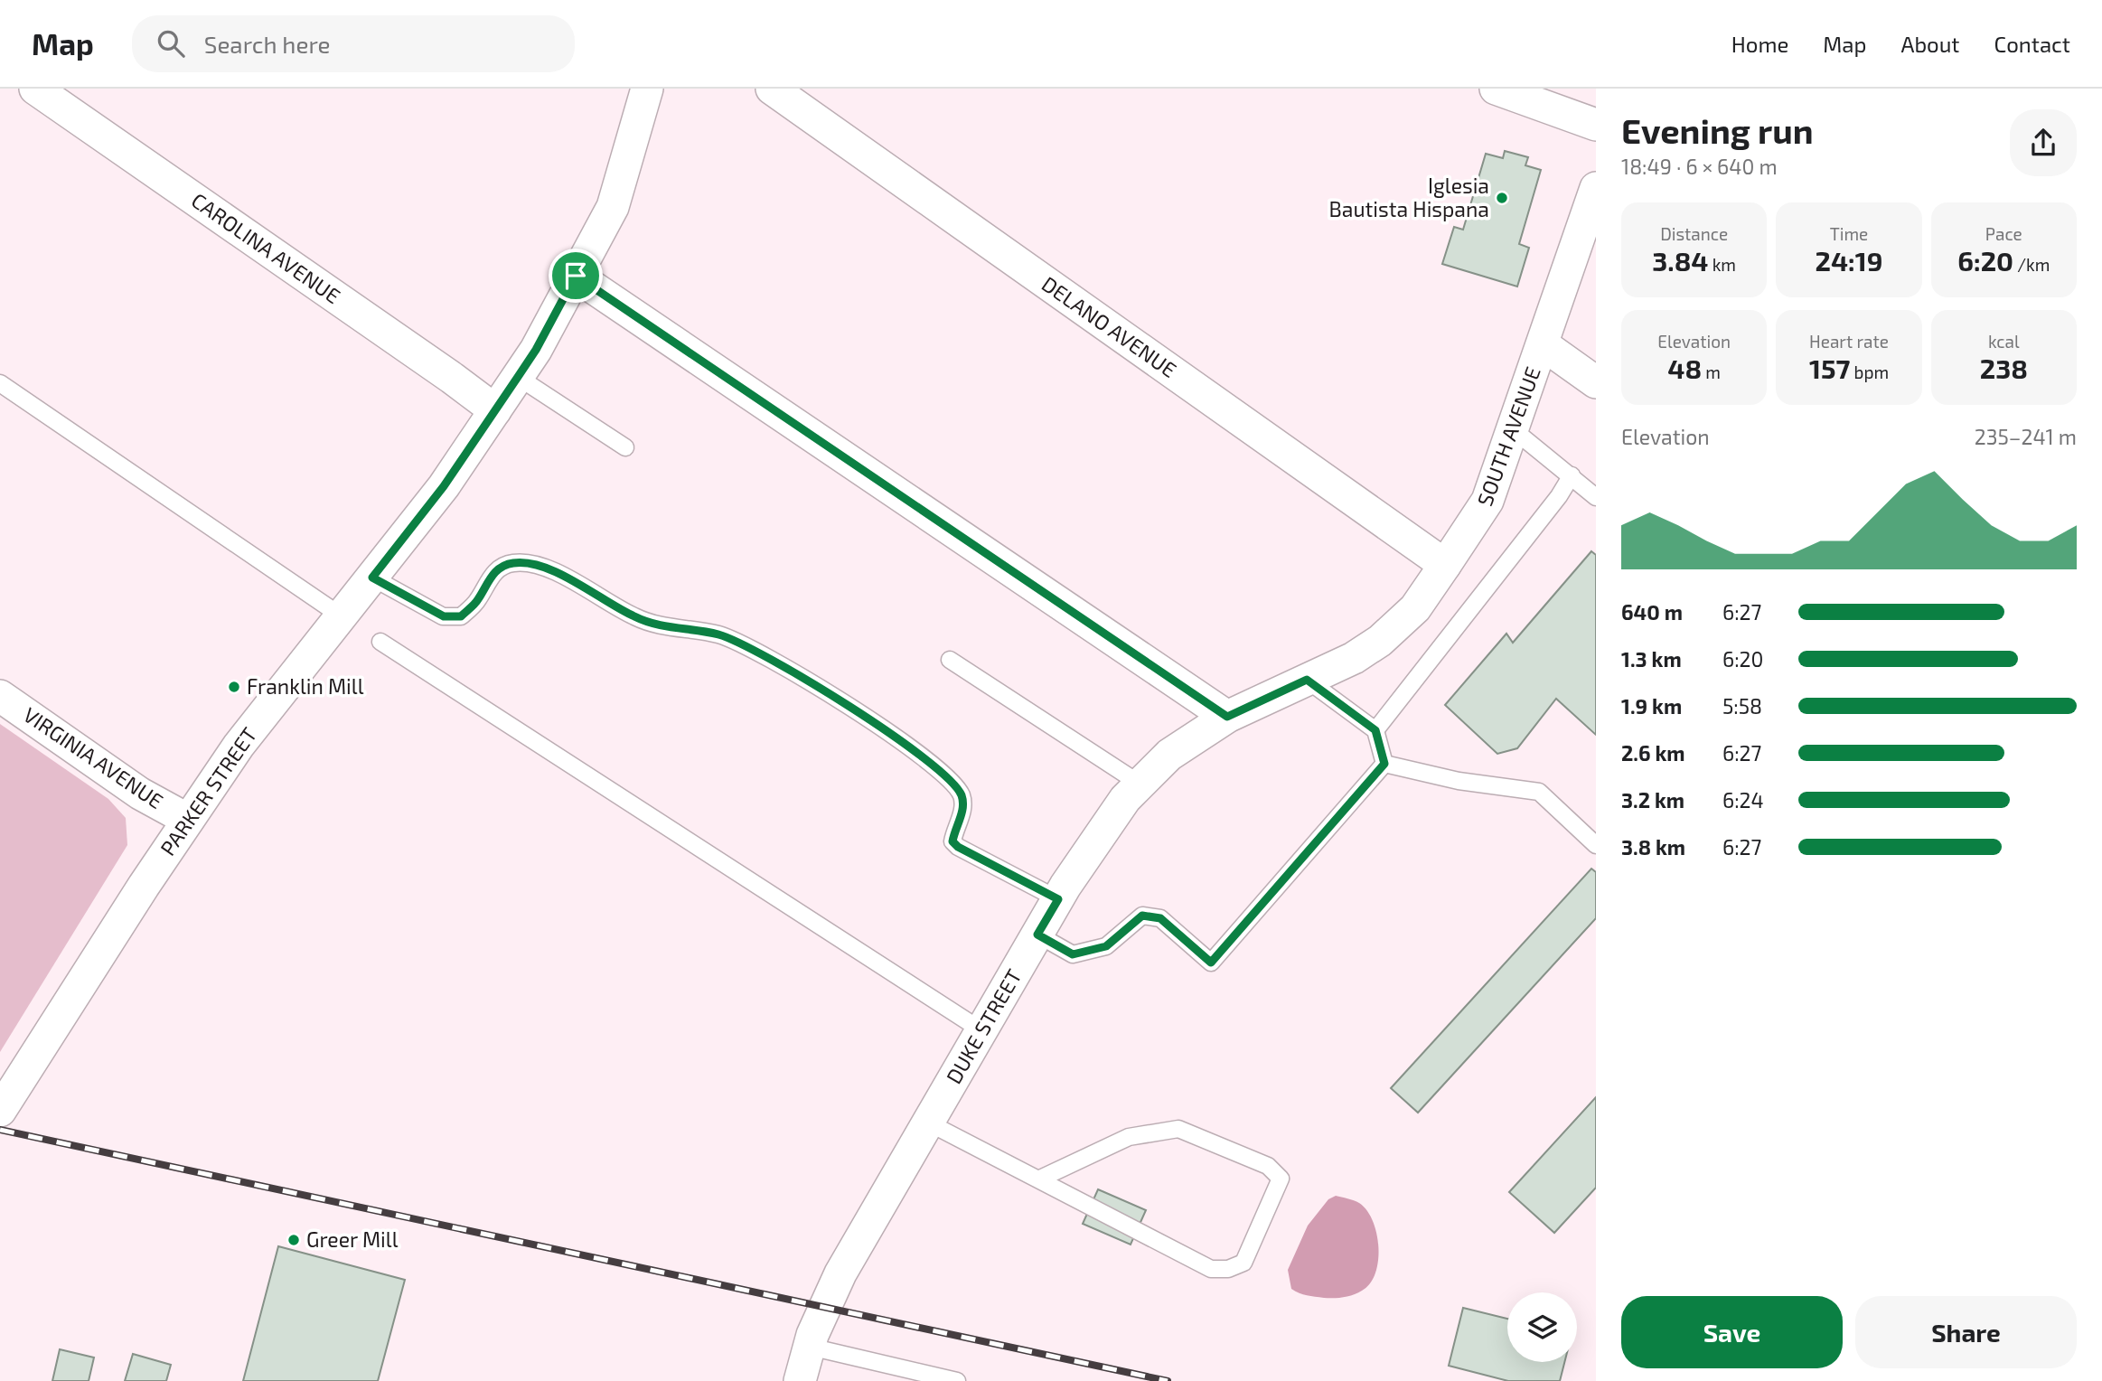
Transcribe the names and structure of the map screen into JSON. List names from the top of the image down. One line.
{"streets":{"street":["CAROLINA AVENUE","DELANO AVENUE","SOUTH AVENUE","VIRGINIA AVENUE","PARKER STREET","DUKE STREET"]},"crossings":[["CAROLINA AVENUE","PARKER STREET"],["DELANO AVENUE","SOUTH AVENUE"],["SOUTH AVENUE","DUKE STREET"],["VIRGINIA AVENUE","PARKER STREET"]],"places":["Iglesia Bautista Hispana","Franklin Mill","Greer Mill"],"page":{"header":"Map","search":"Search here","nav":["Home","Map","About","Contact"],"heading":["Evening run","18:49 · 6 × 640 m"],"stats":[["Distance","3.84 km"],["Time","24:19"],["Pace","6:20 /km"],["Elevation","48 m"],["Heart rate","157 bpm"],["kcal","238"]],"chart":["Elevation","235–241 m"],"list":[{"name":"640 m","note":"6:27"},{"name":"1.3 km","note":"6:20"},{"name":"1.9 km","note":"5:58"},{"name":"2.6 km","note":"6:27"},{"name":"3.2 km","note":"6:24"},{"name":"3.8 km","note":"6:27"}],"buttons":["Save","Share"]}}
